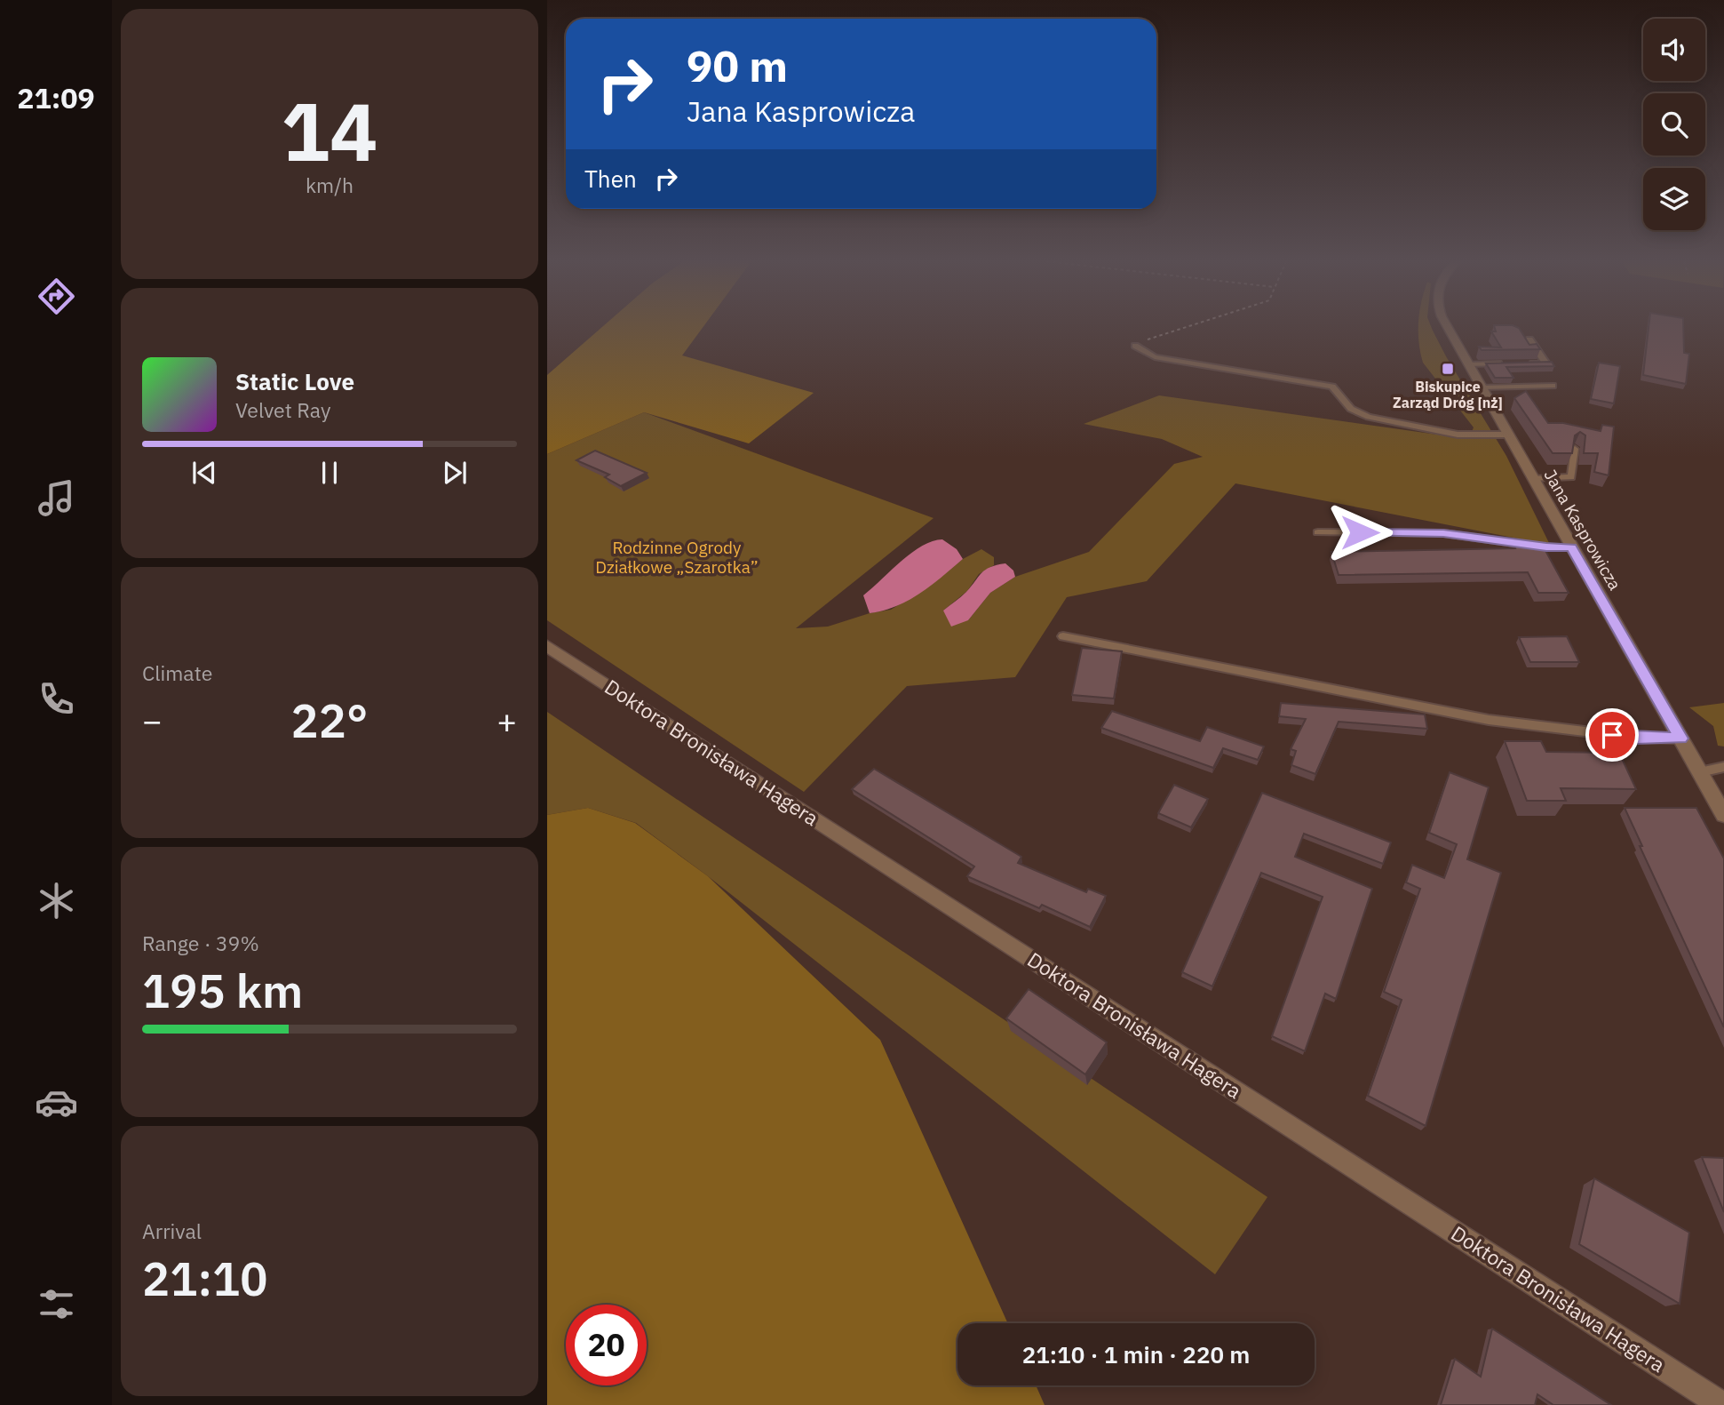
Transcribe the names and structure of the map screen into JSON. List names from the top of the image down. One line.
{"streets":{"street":["Jana Kasprowicza","Doktora Bronisława Hagera"]},"parks":["Rodzinne Ogrody Działkowe „Szarotka”"],"places":{"transit":["Biskupice Zarząd Dróg [nż]"]},"page":{"tabs":"21:09","tile":[["14","km/h"],"Climate",["Range · 39%","195 km"],["Arrival","21:10"]],"turn":["90 m","Jana Kasprowicza"],"then":"Then","song":["Static Love","Velvet Ray"],"heat":["−","22°","+"],"limit":"20","trip":"21:10 · 1 min · 220 m"}}
